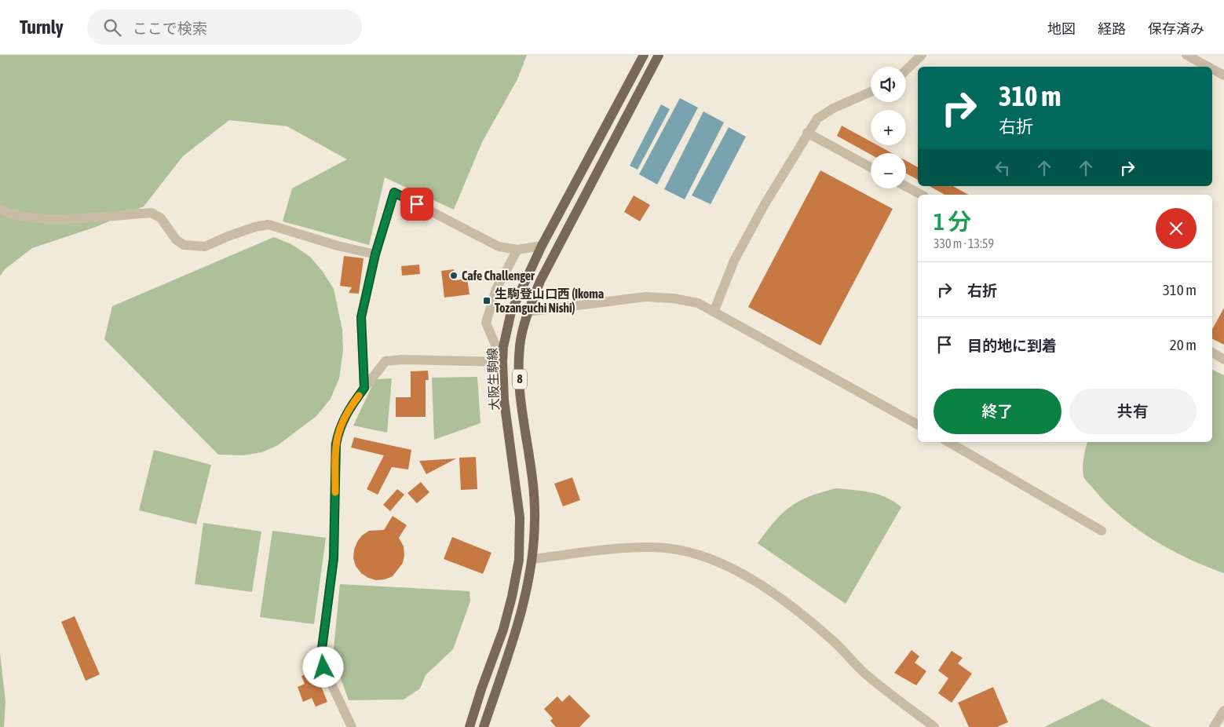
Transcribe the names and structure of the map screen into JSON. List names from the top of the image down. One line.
{"streets":{"main road":["大阪生駒線","8"]},"places":{"other":["Cafe Challenger"],"transit":["生駒登山口西 (Ikoma Tozanguchi Nishi)"]},"page":{"header":"Turnly","search":"ここで検索","nav":["地図","経路","保存済み"],"map_buttons":["+","−"],"turn":["310 m","右折"],"heading":["1 分","330 m · 13:59"],"list":[{"name":"右折","value":"310 m"},{"name":"目的地に到着","value":"20 m"}],"buttons":["終了","共有"]}}
